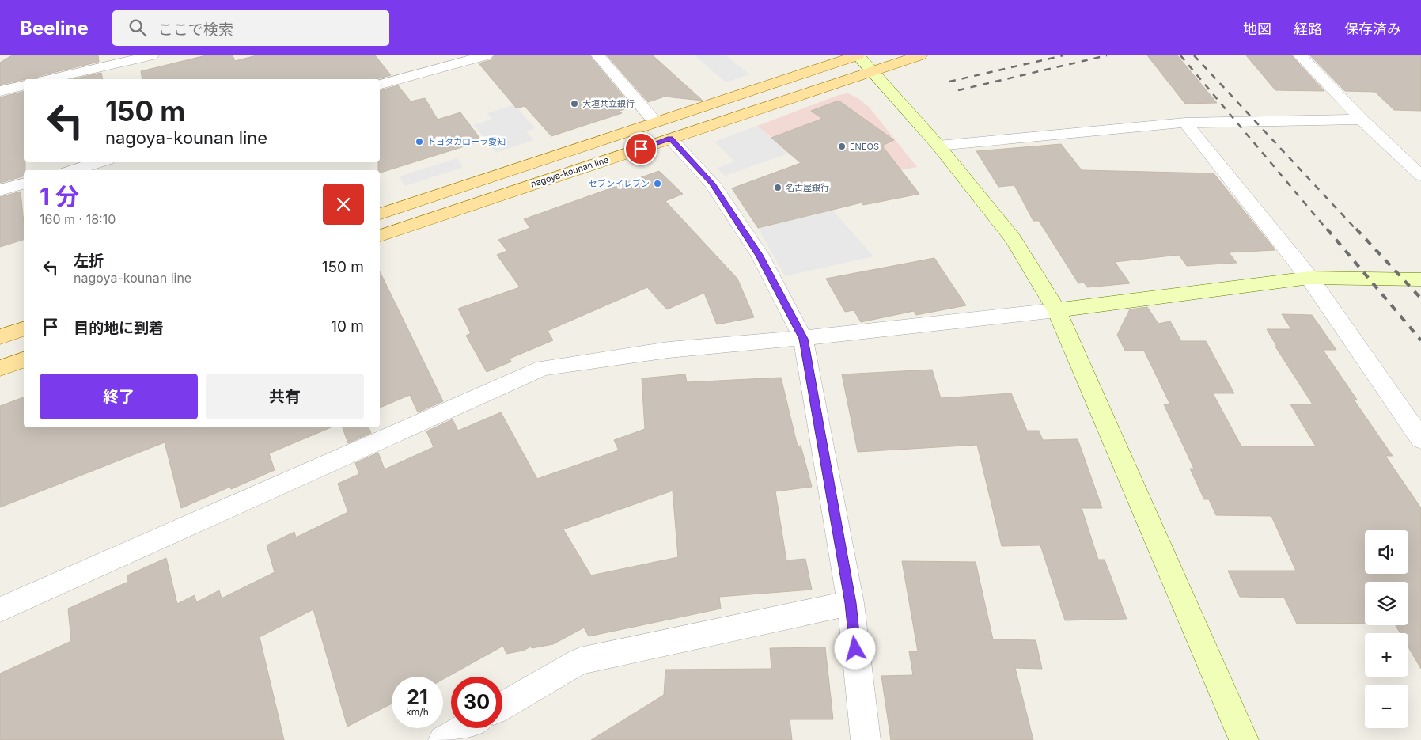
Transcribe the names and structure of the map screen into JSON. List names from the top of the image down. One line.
{"streets":{"main road":["nagoya-kounan line"]},"places":["大垣共立銀行","トヨタカローラ愛知","ENEOS","セブンイレブン","名古屋銀行"],"page":{"header":"Beeline","search":"ここで検索","nav":["地図","経路","保存済み"],"turn":["150 m","nagoya-kounan line"],"heading":["1 分","160 m · 18:10"],"list":[{"name":"左折","note":"nagoya-kounan line","value":"150 m"},{"name":"目的地に到着","value":"10 m"}],"buttons":["終了","共有"],"map_buttons":["+","−"],"speed":"21 km/h","limit":"30"}}
